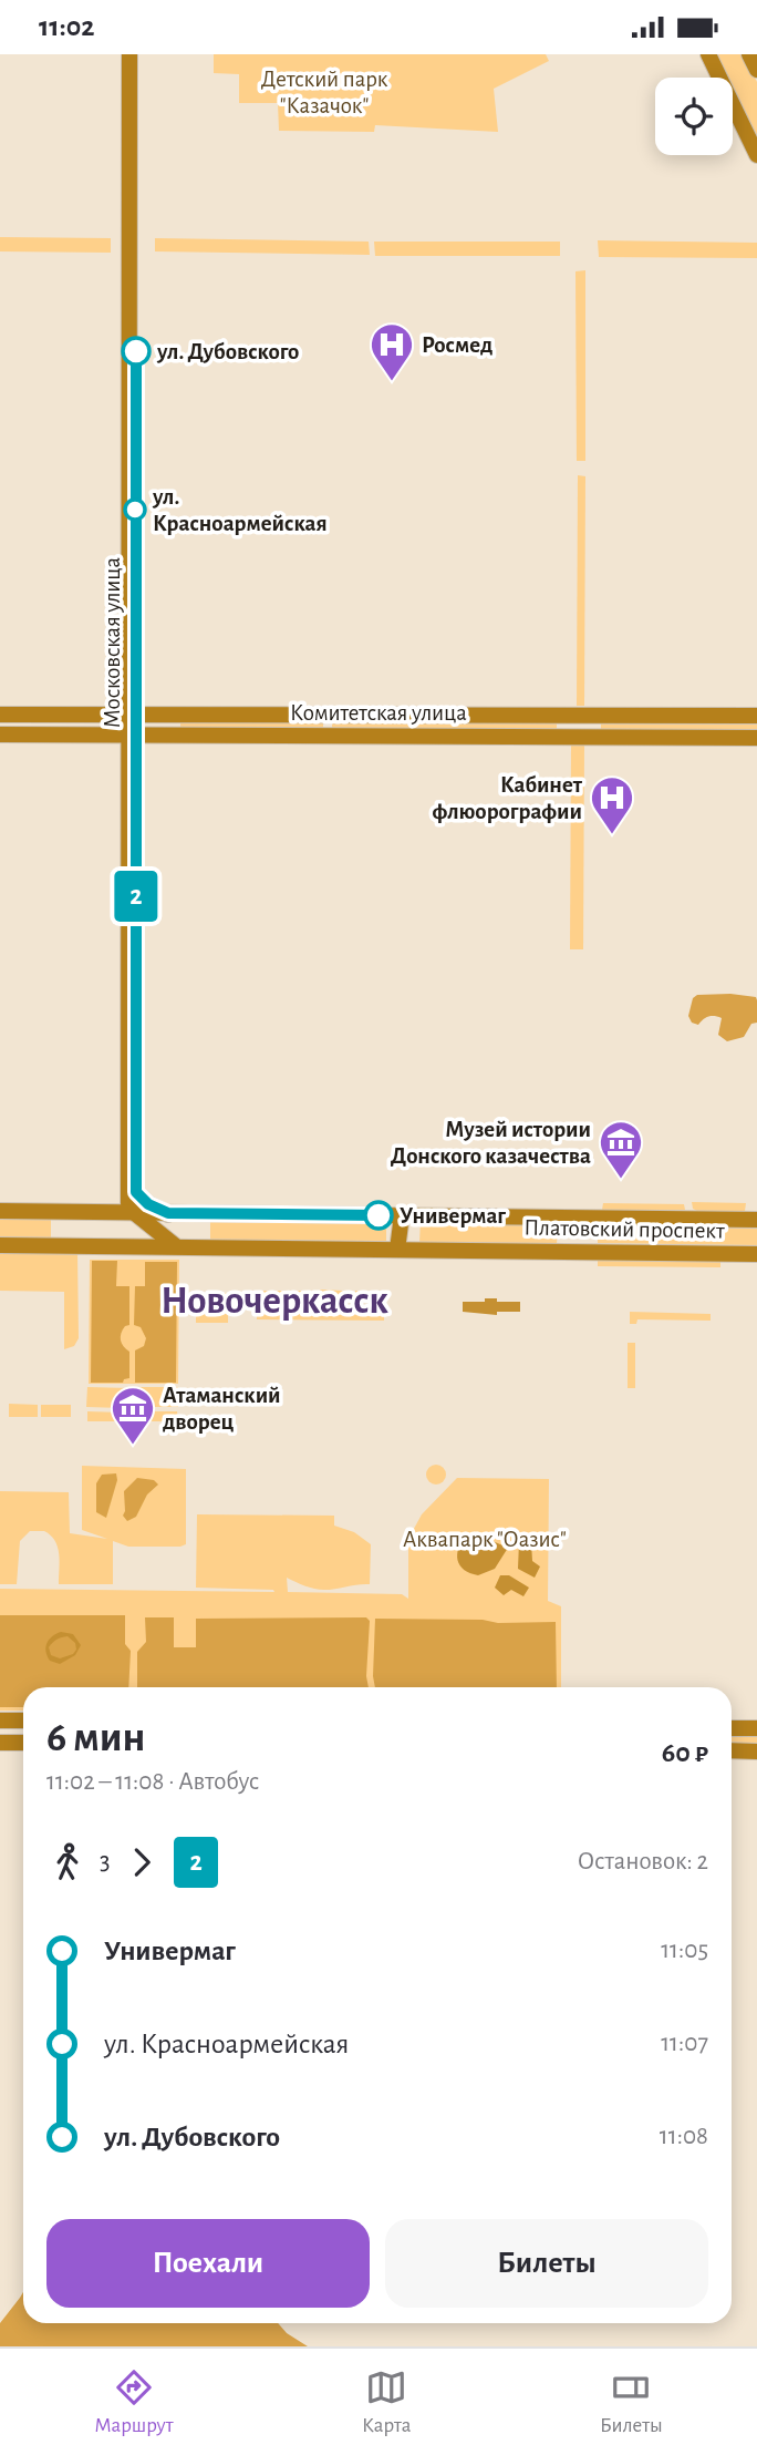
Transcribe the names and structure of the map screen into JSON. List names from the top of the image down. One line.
{"streets":{"main road":["Московская улица","Комитетская улица","Платовский проспект"]},"crossings":[["Московская улица","Комитетская улица"],["Московская улица","Платовский проспект"]],"districts":["Новочеркасск"],"parks":["Детский парк \"Казачок\"","Аквапарк \"Оазис\""],"places":{"other":["ул. Дубовского","ул. Красноармейская","Универмаг"],"hospital":["Росмед","Кабинет флюорографии"],"museum":["Музей истории Донского казачества","Атаманский дворец"]},"lines":["bus line 2"],"page":{"status":"11:02","on_map":"2","heading":["6 мин","11:02 – 11:08 · Автобус","60 ₽"],"legs":["3","2","Остановок: 2"],"list":[{"name":"Универмаг","value":"11:05"},{"name":"ул. Красноармейская","value":"11:07"},{"name":"ул. Дубовского","value":"11:08"}],"buttons":["Поехали","Билеты"],"tabs":["Маршрут","Карта","Билеты"]}}
